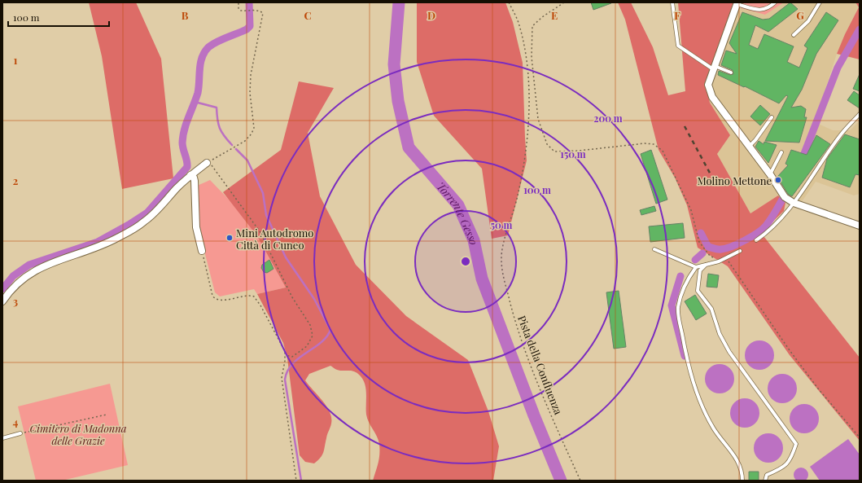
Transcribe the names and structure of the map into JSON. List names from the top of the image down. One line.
{"streets":{"path":["Pista della Confluenza"]},"water":["Torrente Gesso"],"parks":["Cimitero di Madonna delle Grazie"],"places":["Molino Mettone","Mini Autodromo Città di Cuneo"],"scale_bar":"100 m","grid":{"columns":["B","C","D","E","F","G"],"rows":["1","2","3","4"]},"rings":["200 m","150 m","100 m","50 m"]}
